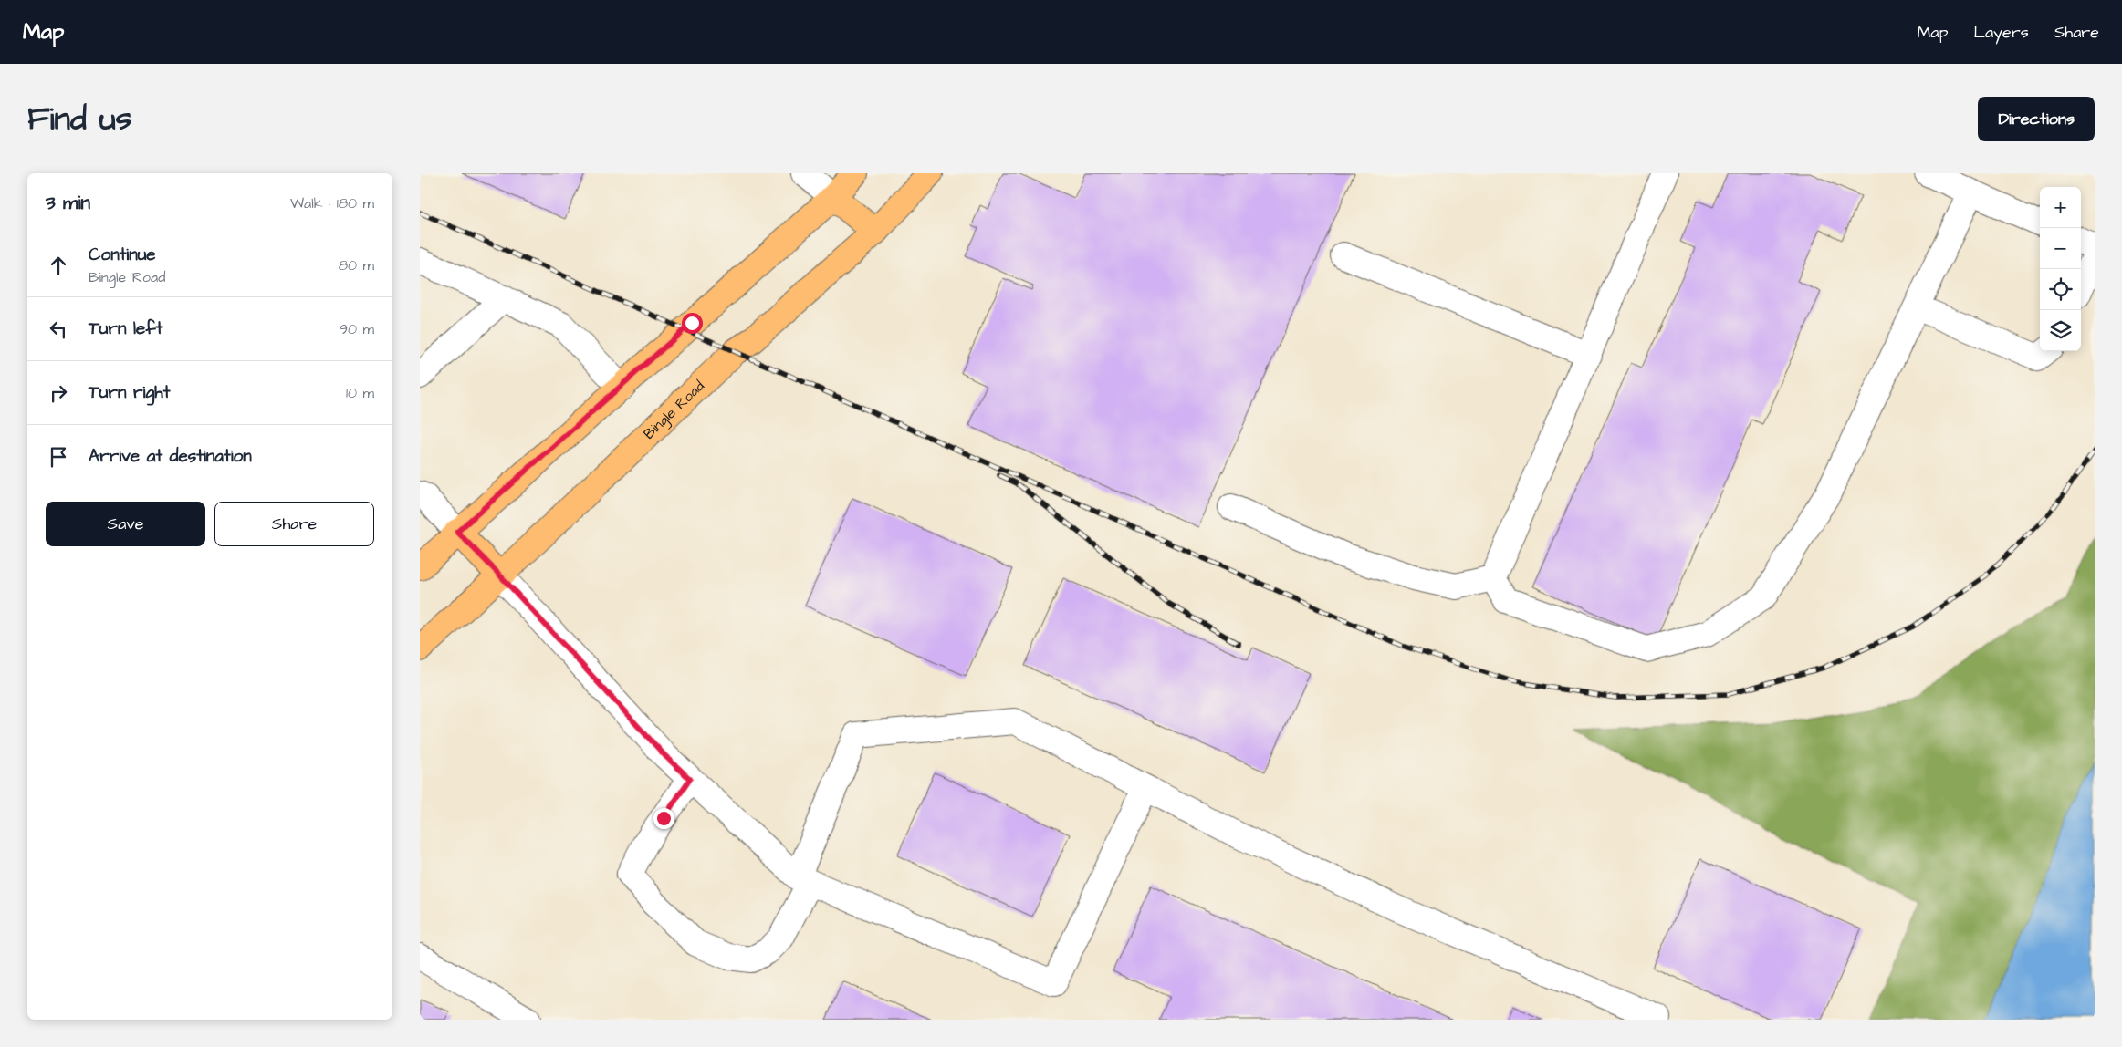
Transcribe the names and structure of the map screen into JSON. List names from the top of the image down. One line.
{"streets":{"main road":["Bingle Road"]},"page":{"header":"Map","nav":["Map","Layers","Share"],"title":"Find us","buttons":["Directions",["Save","Share"]],"heading":["3 min","Walk · 180 m"],"map_buttons":["+","−"],"list":[["Continue","Bingle Road","80 m"],["Turn left","90 m"],["Turn right","10 m"],"Arrive at destination"]}}
